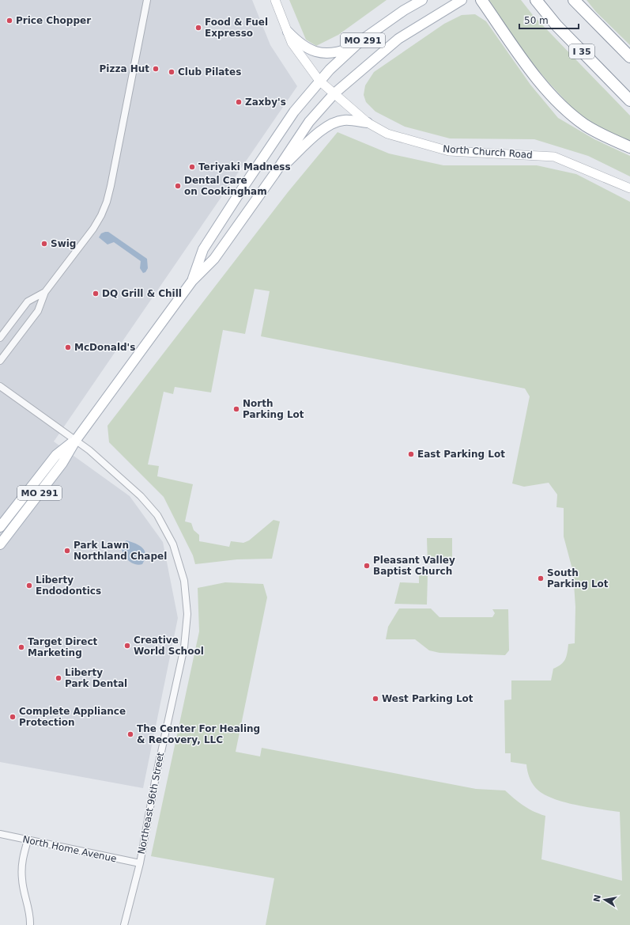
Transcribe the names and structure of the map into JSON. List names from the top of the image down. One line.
{"streets":{"highway":["I 35"],"main road":["MO 291","North Church Road"],"street":["Northeast 96th Street","North Home Avenue"]},"crossings":[["MO 291","North Church Road"],["MO 291","Northeast 96th Street"],["Northeast 96th Street","North Home Avenue"]],"places":["Price Chopper","Food & Fuel Expresso","Pizza Hut","Club Pilates","Zaxby's","Teriyaki Madness","Dental Care on Cookingham","Swig","DQ Grill & Chill","McDonald's","North Parking Lot","East Parking Lot","Park Lawn Northland Chapel","Pleasant Valley Baptist Church","South Parking Lot","Liberty Endodontics","Creative World School","Target Direct Marketing","Liberty Park Dental","West Parking Lot","Complete Appliance Protection","The Center For Healing & Recovery, LLC"],"scale_bar":"50 m","north":"left"}
